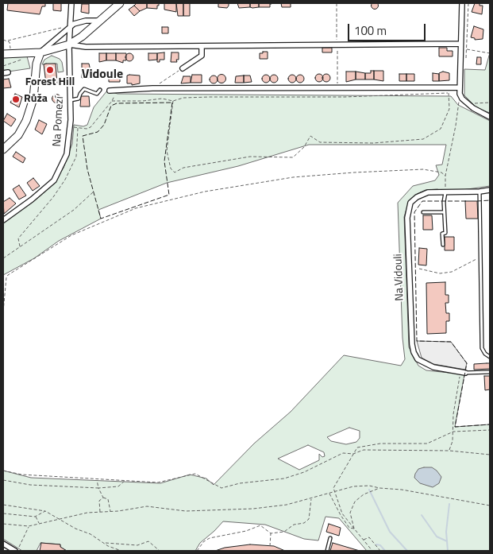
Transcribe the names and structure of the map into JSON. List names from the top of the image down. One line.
{"streets":{"street":["Na Pomezí","Na Vidouli"]},"districts":["Vidoule"],"places":["Forest Hill","Růža"],"scale_bar":"100 m"}
